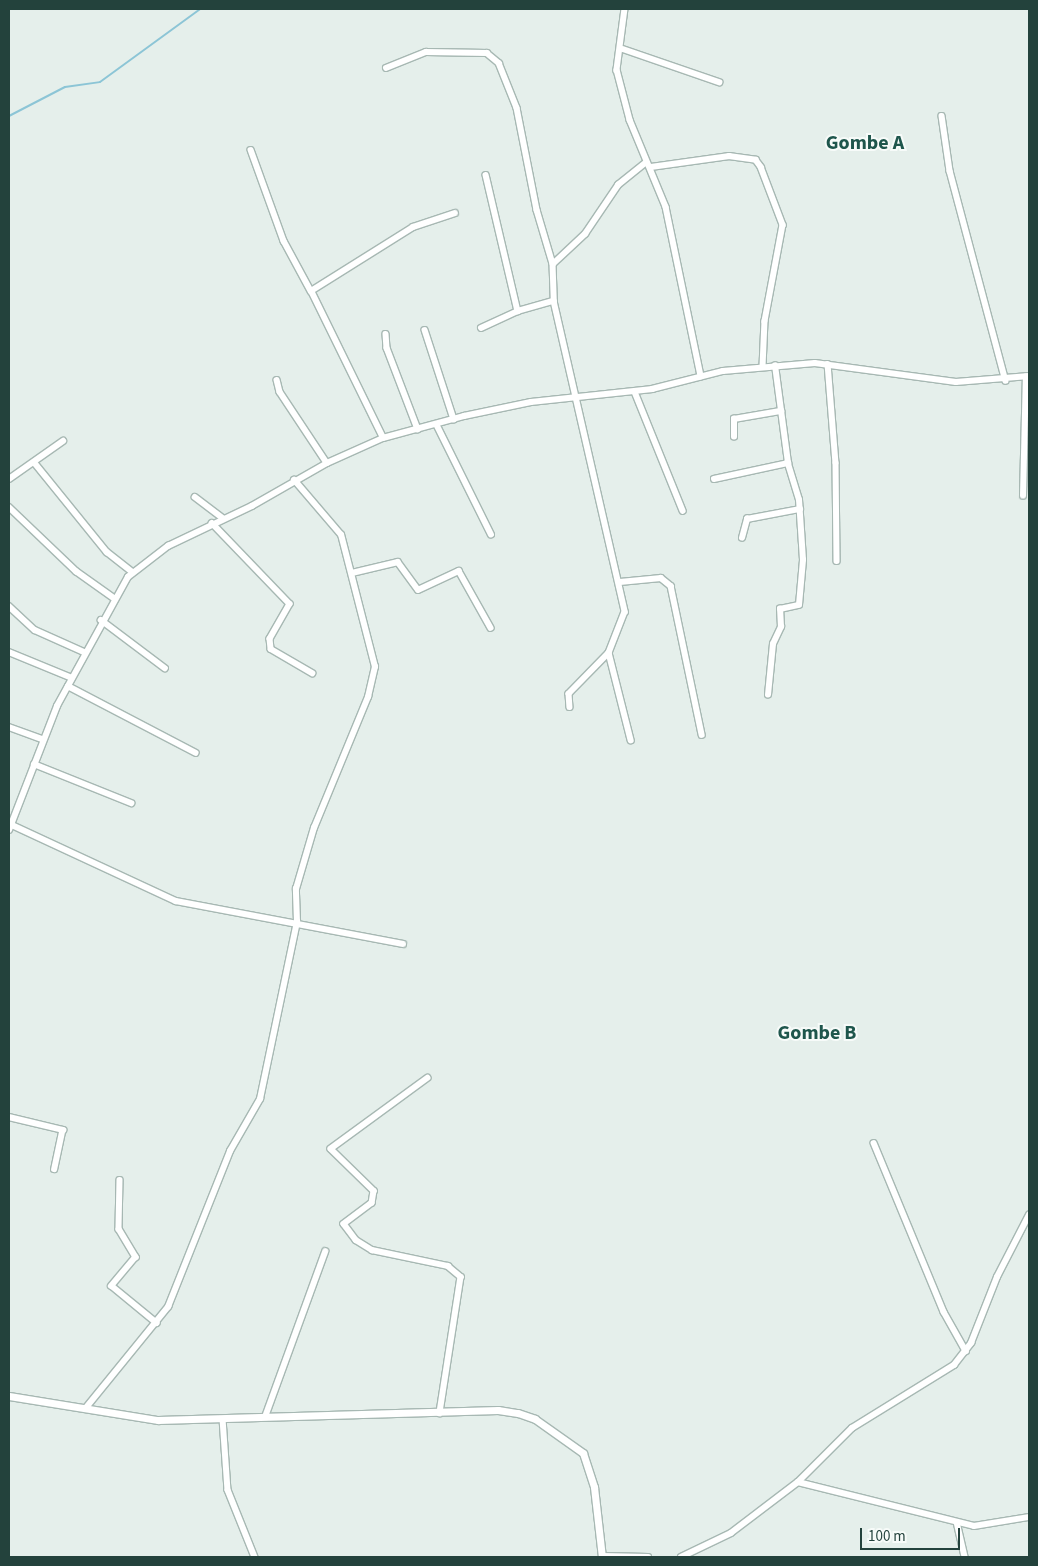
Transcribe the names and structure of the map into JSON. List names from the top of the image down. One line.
{"districts":["Gombe A","Gombe B"],"scale_bar":"100 m"}
